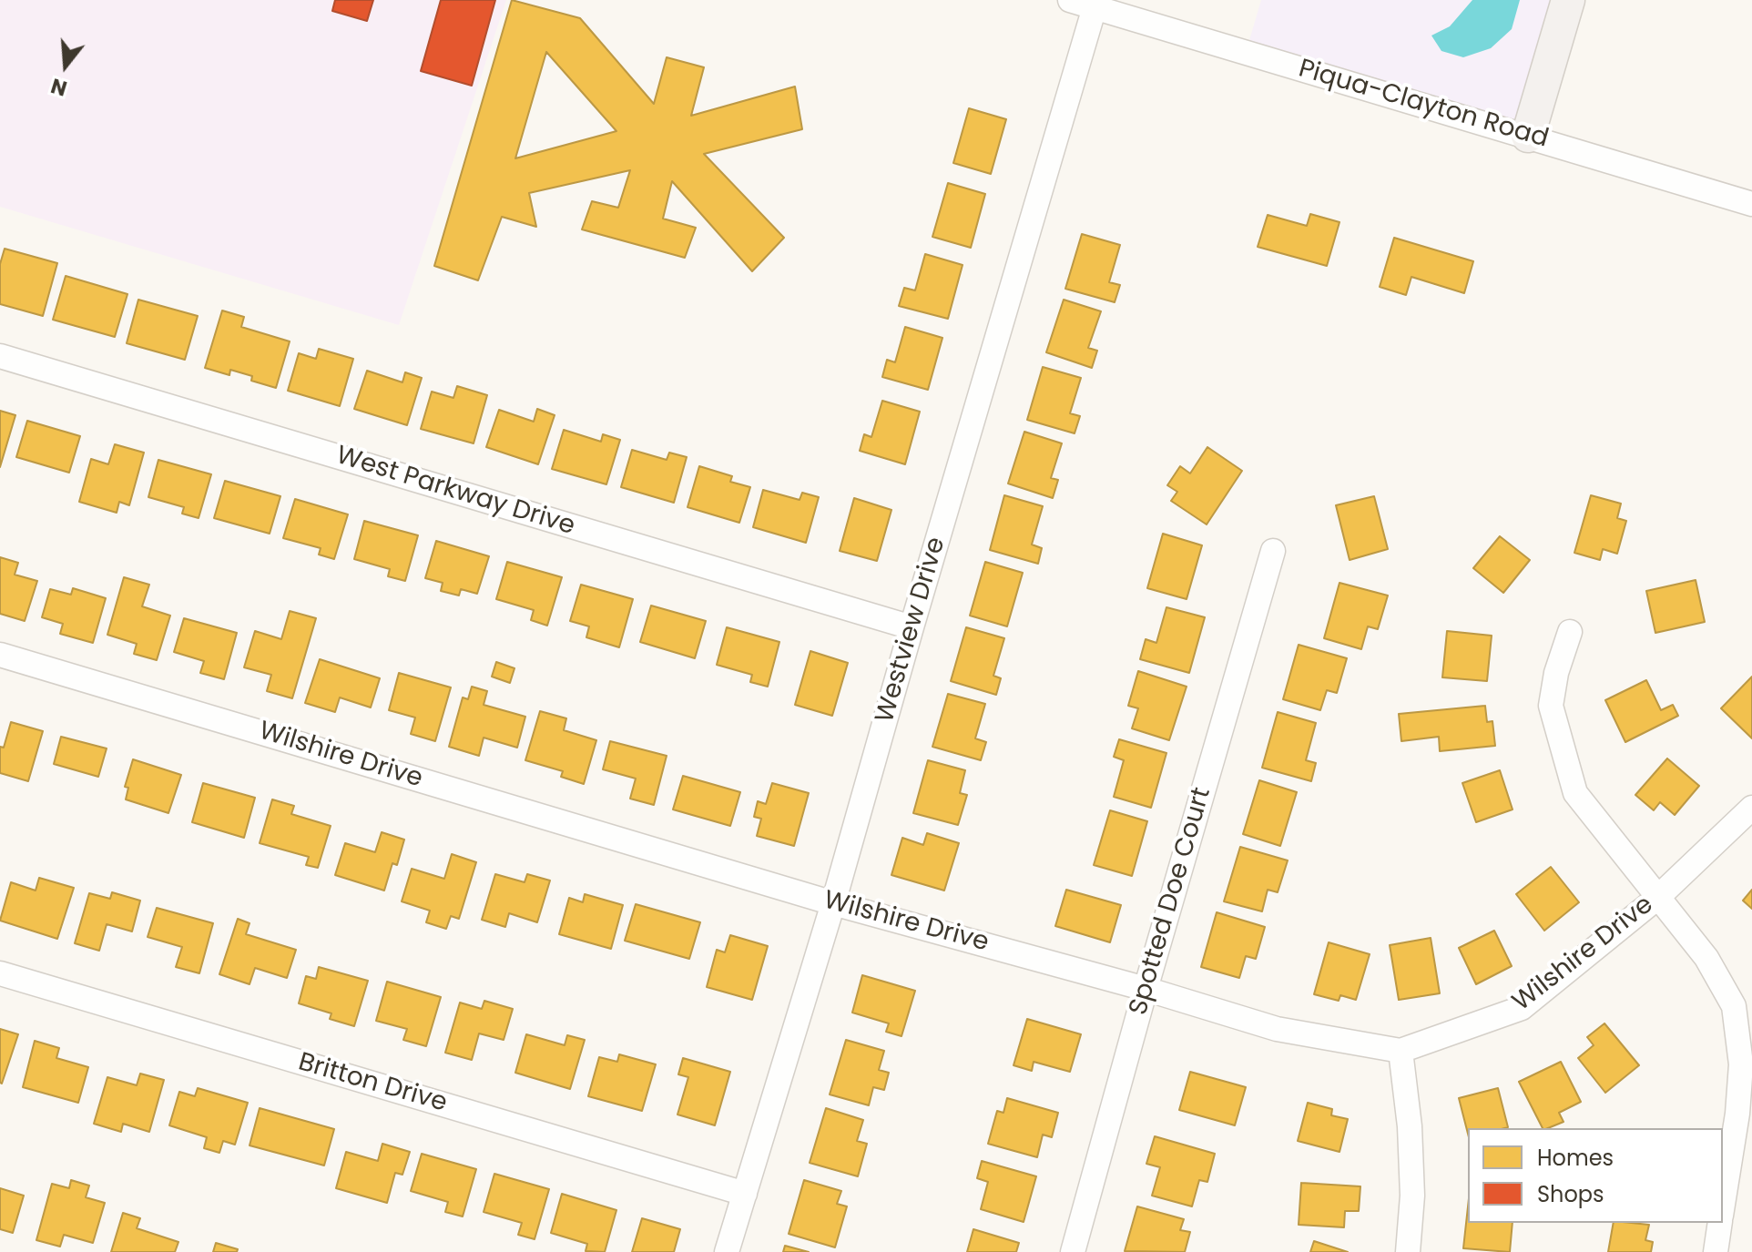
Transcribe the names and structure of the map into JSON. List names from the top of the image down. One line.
{"streets":{"street":["Piqua-Clayton Road","West Parkway Drive","Westview Drive","Wilshire Drive","Spotted Doe Court","Britton Drive"]},"crossings":[["Piqua-Clayton Road","Westview Drive"],["West Parkway Drive","Westview Drive"],["Westview Drive","Wilshire Drive"],["Westview Drive","Britton Drive"],["Wilshire Drive","Spotted Doe Court"]],"legend":["Homes","Shops"],"north":"bottom"}
